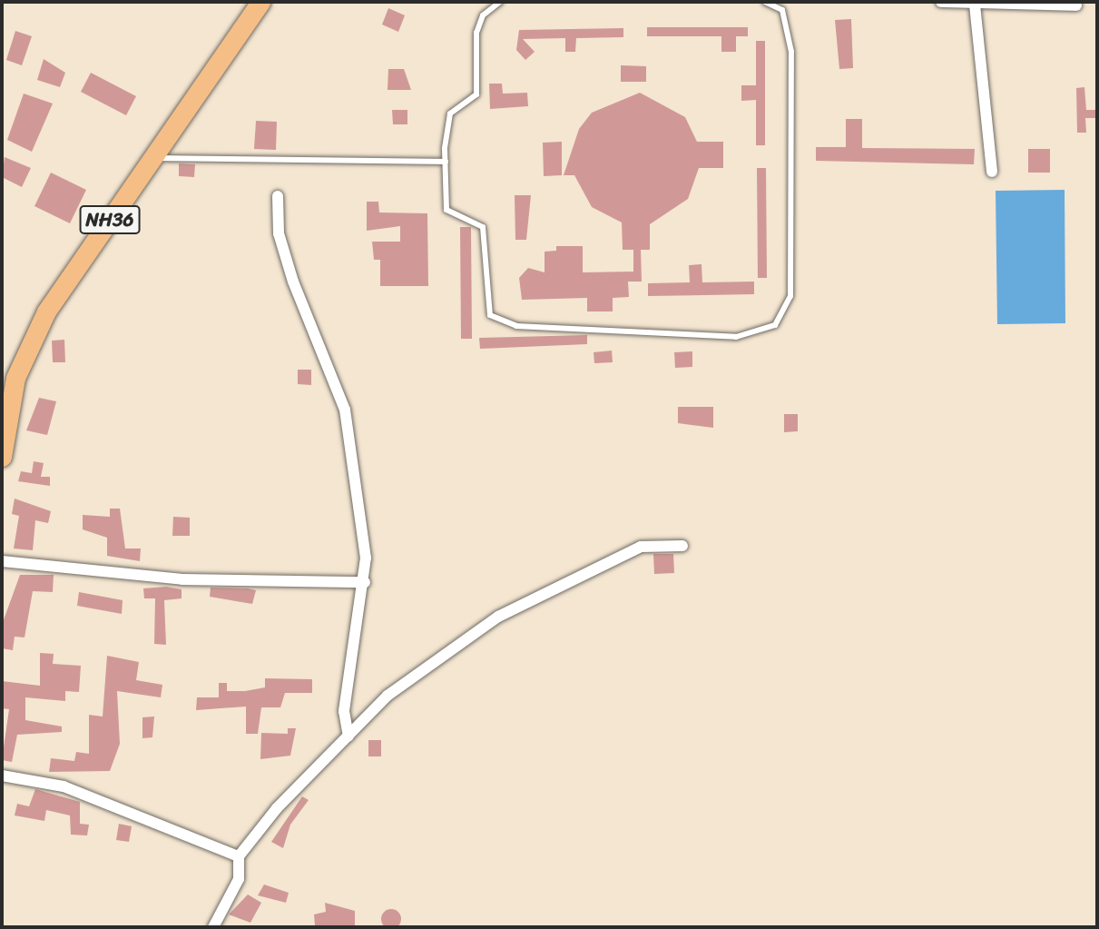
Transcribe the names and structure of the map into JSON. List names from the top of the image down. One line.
{"streets":{"highway":["NH36"]}}
